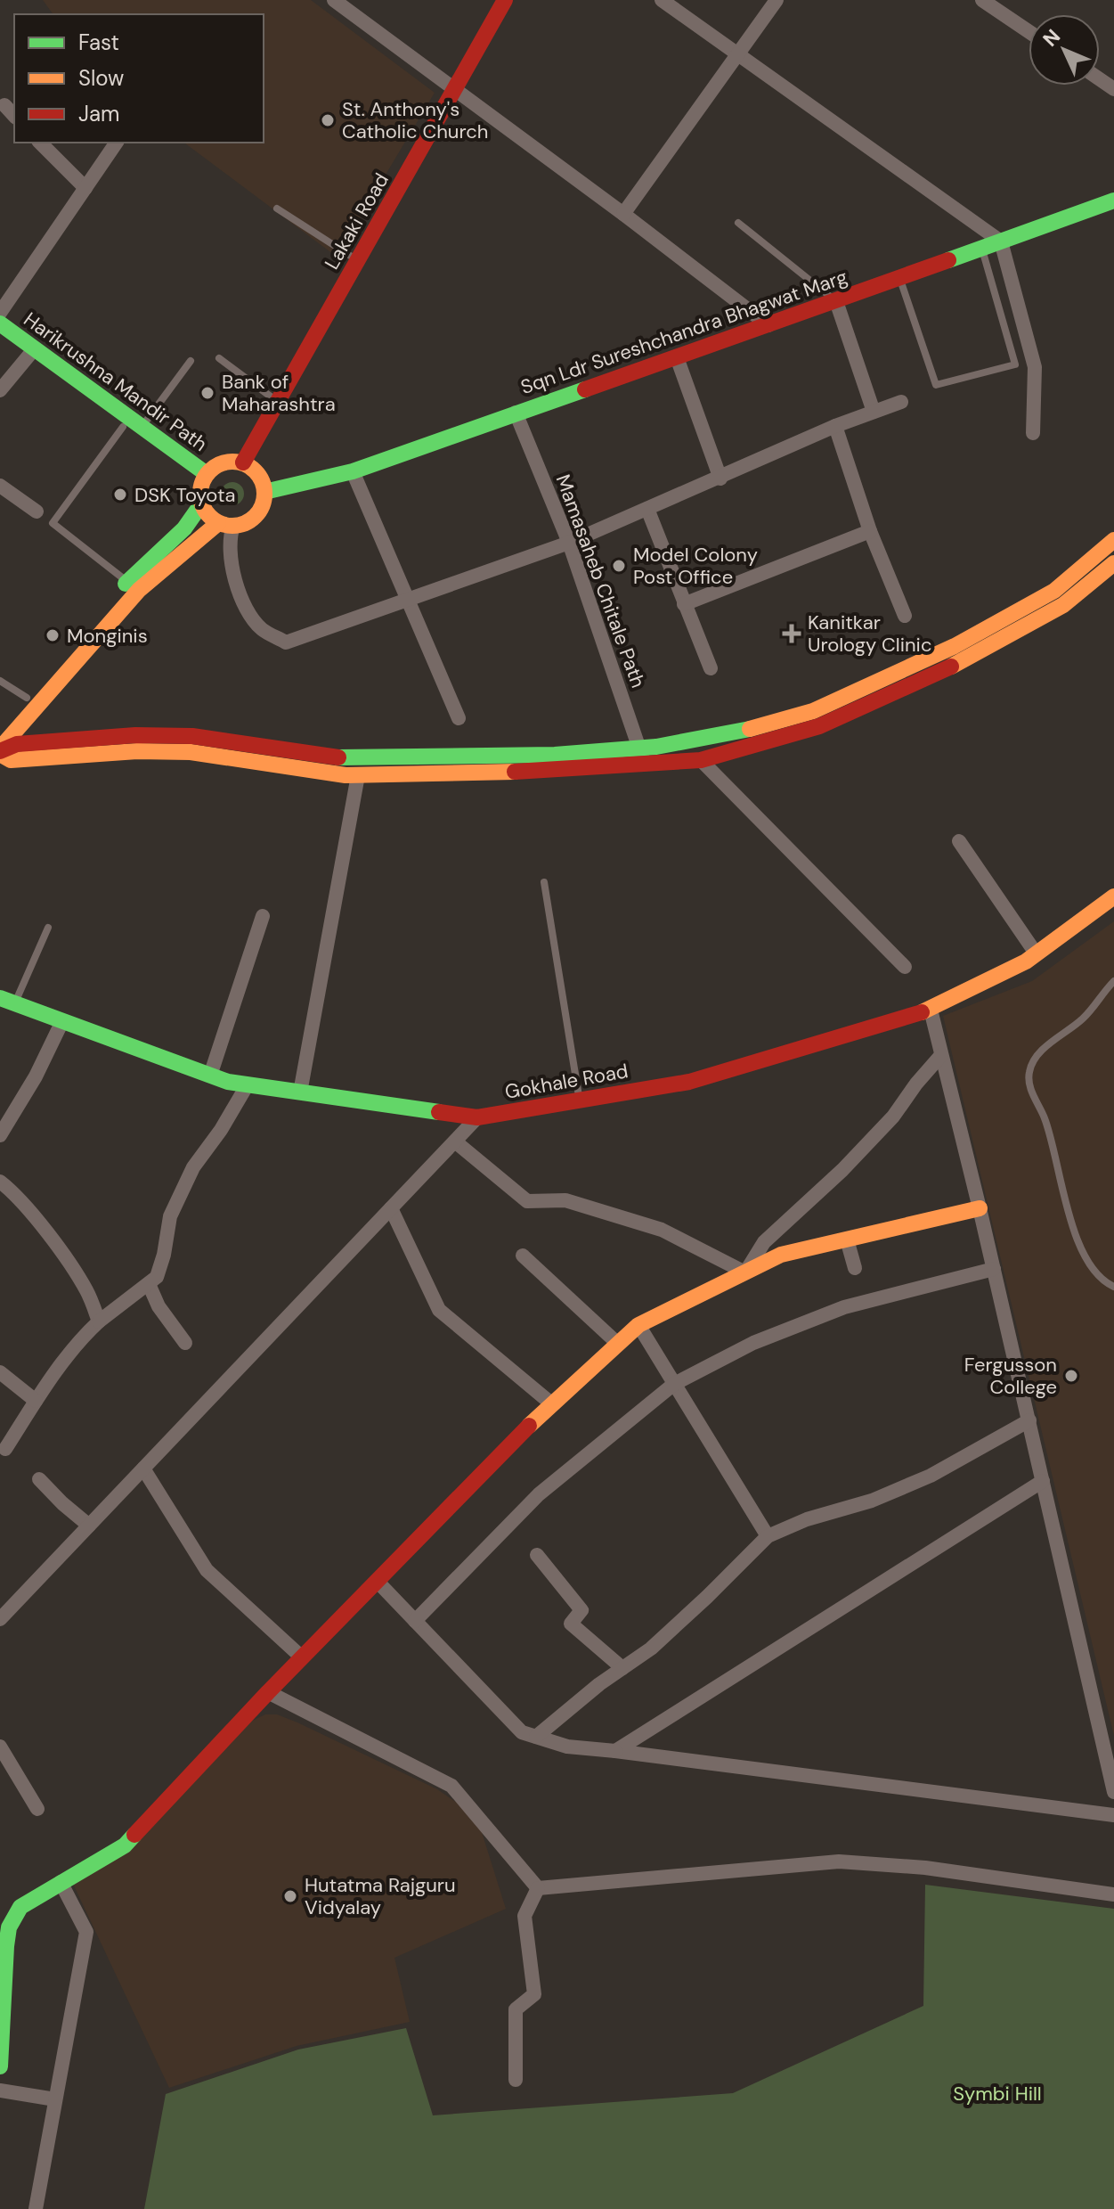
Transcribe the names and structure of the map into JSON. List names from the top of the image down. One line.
{"streets":{"street":["Lakaki Road","Sqn Ldr Sureshchandra Bhagwat Marg","Harikrushna Mandir Path","Mamasaheb Chitale Path","Gokhale Road"]},"crossings":[["Lakaki Road","Sqn Ldr Sureshchandra Bhagwat Marg"],["Lakaki Road","Harikrushna Mandir Path"],["Sqn Ldr Sureshchandra Bhagwat Marg","Harikrushna Mandir Path"],["Sqn Ldr Sureshchandra Bhagwat Marg","Mamasaheb Chitale Path"]],"parks":["Symbi Hill"],"places":{"other":["St. Anthony's Catholic Church","Bank of Maharashtra","DSK Toyota","Model Colony Post Office","Monginis","Fergusson College","Hutatma Rajguru Vidyalay"],"health":["Kanitkar Urology Clinic"]},"legend":["Fast","Slow","Jam"],"north":"top left"}
